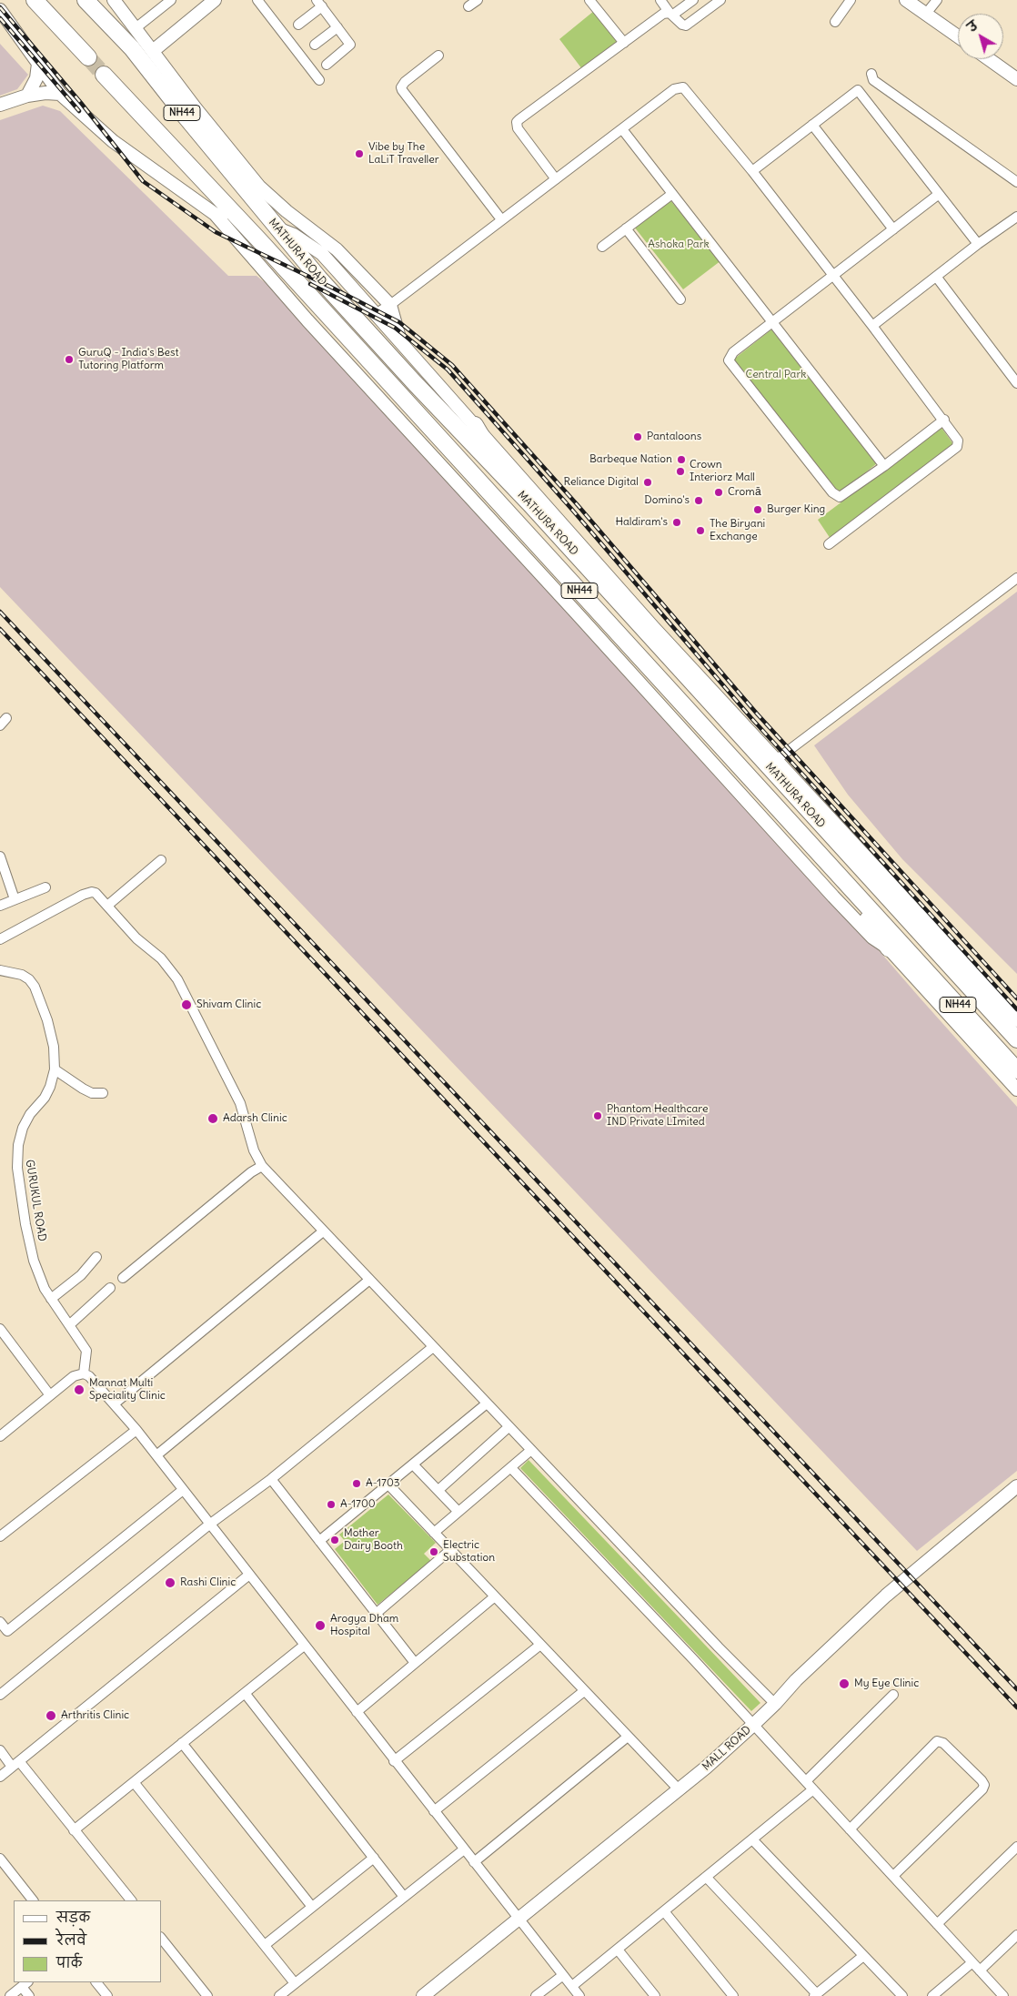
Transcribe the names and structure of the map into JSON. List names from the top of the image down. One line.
{"streets":{"highway":["NH44","MATHURA ROAD"],"main road":["MALL ROAD"],"street":["GURUKUL ROAD"]},"parks":["Ashoka Park","Central Park"],"places":["Vibe by The LaLiT Traveller","GuruQ - India's Best Tutoring Platform","Pantaloons","Barbeque Nation","Crown Interiorz Mall","Reliance Digital","Cromā","Domino's","Burger King","Haldiram's","The Biryani Exchange","Shivam Clinic","Phantom Healthcare IND Private LImited","Adarsh Clinic","Mannat Multi Speciality Clinic","A-1703","A-1700","Mother Dairy Booth","Electric Substation","Rashi Clinic","Arogya Dham Hospital","My Eye Clinic","Arthritis Clinic"],"legend":["सड़क","रेलवे","पार्क"],"north":"top left"}
